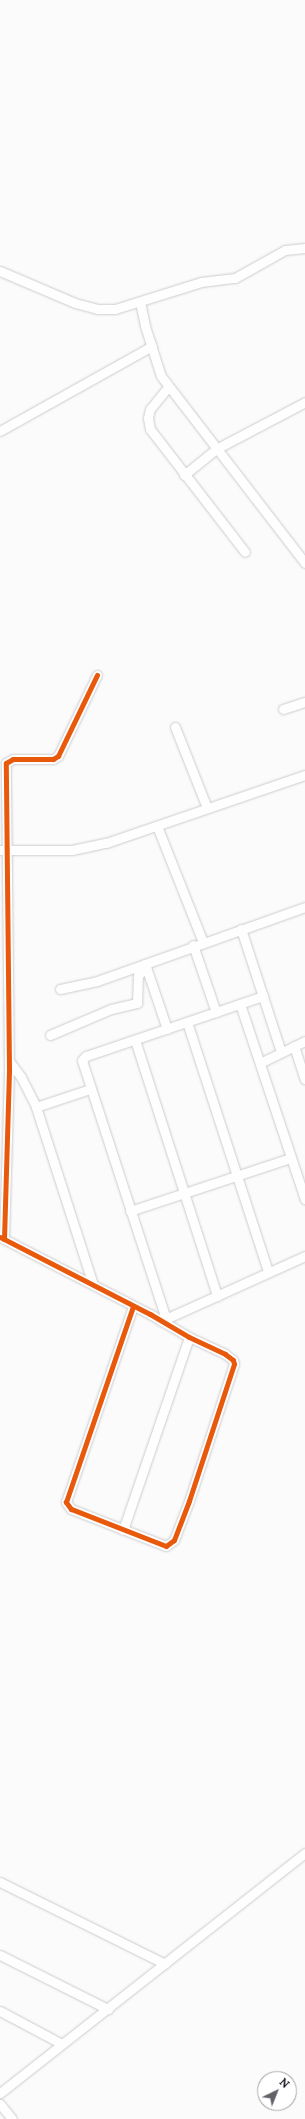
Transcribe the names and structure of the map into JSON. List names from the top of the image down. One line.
{"north":"top right"}
